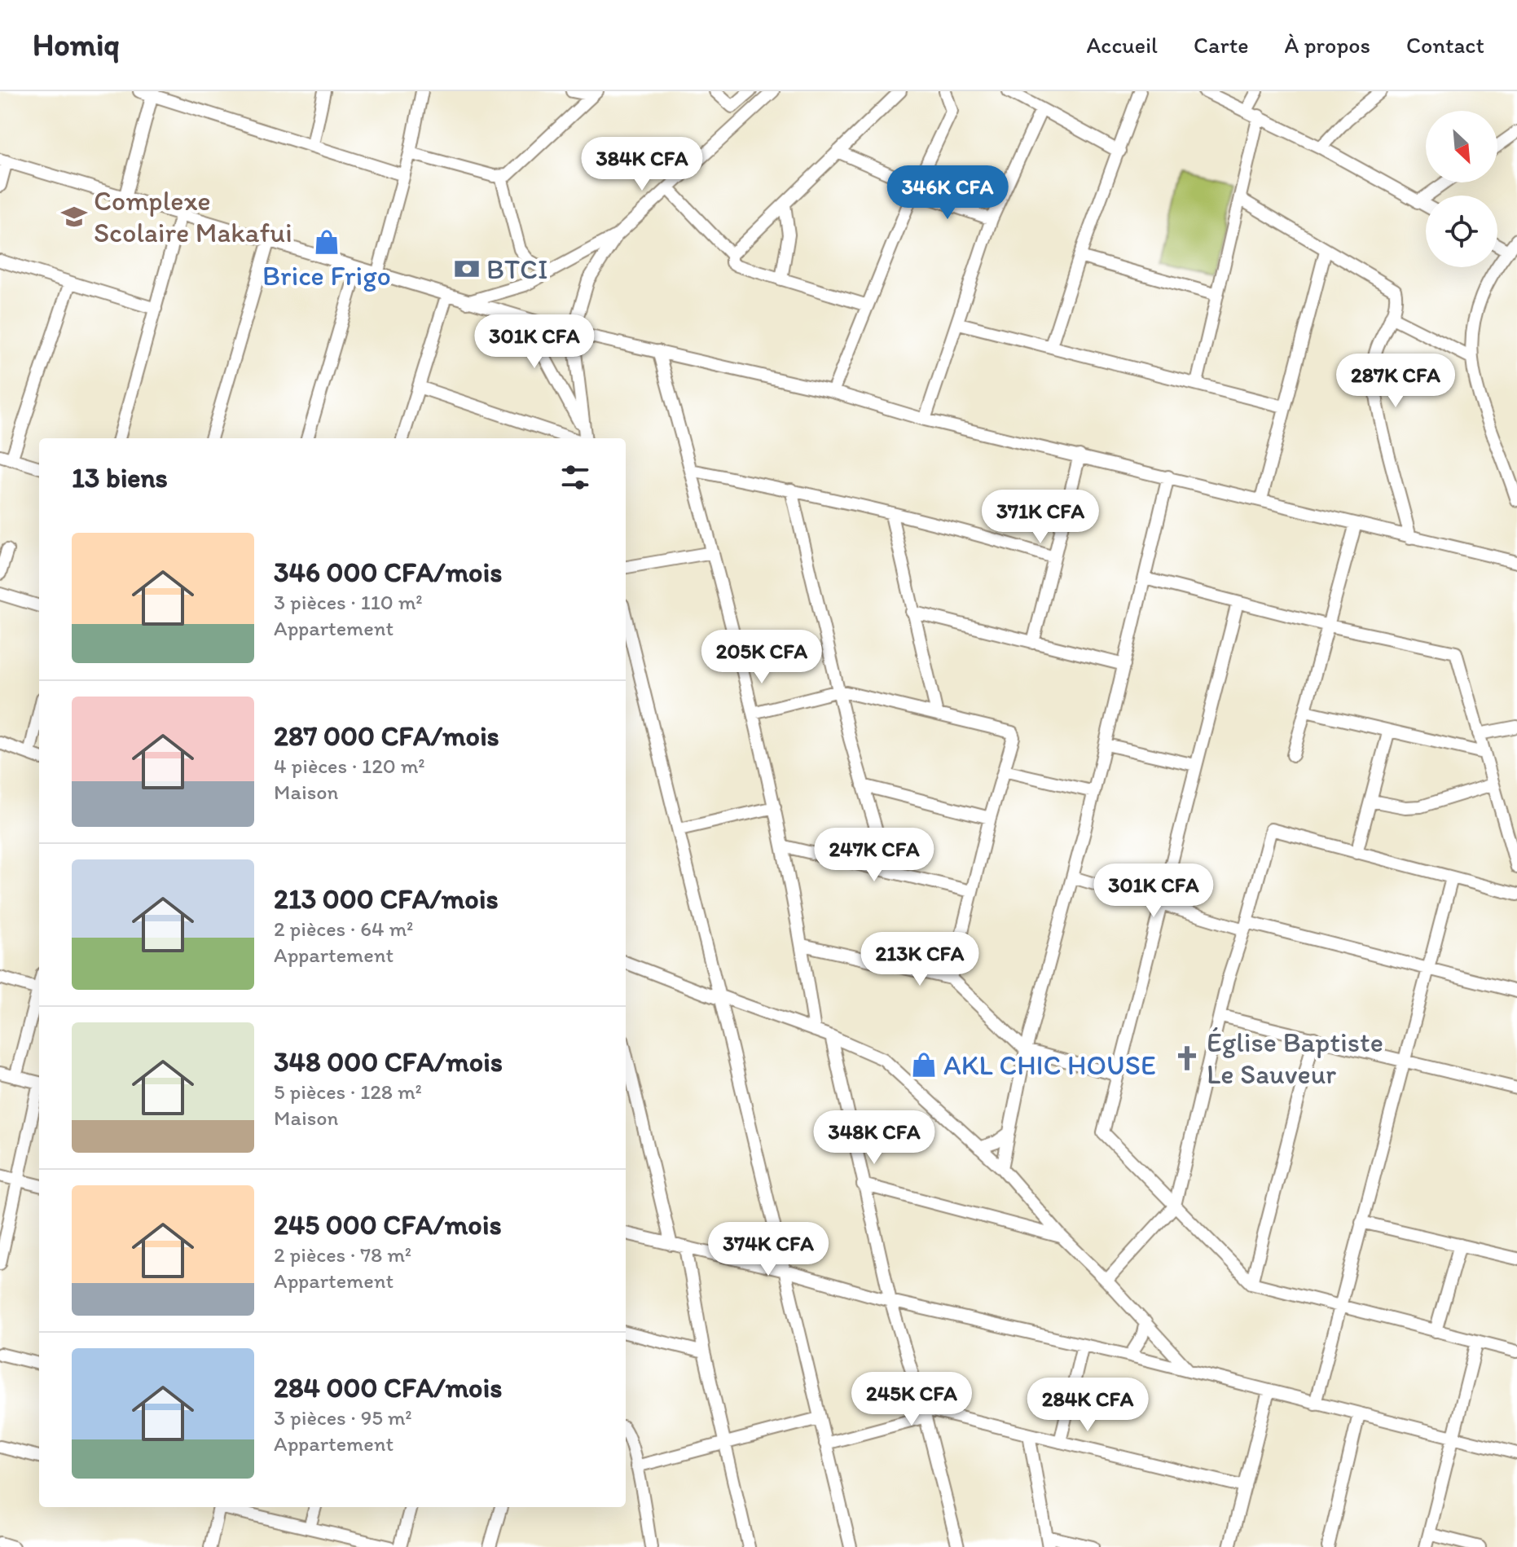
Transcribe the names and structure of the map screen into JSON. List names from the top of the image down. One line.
{"places":{"school or university":["Complexe Scolaire Makafui"],"shop":["Brice Frigo","AKL CHIC HOUSE"],"bank":["BTCI"],"church":["Église Baptiste Le Sauveur"]},"north":"bottom right","page":{"header":"Homiq","nav":["Accueil","Carte","À propos","Contact"],"price":["384K CFA","346K CFA","301K CFA","287K CFA","371K CFA","205K CFA","247K CFA","301K CFA","213K CFA","348K CFA","374K CFA","245K CFA","284K CFA"],"heading":"13 biens","list":[{"name":"346 000 CFA/mois","note":"3 pièces · 110 m² · Appartement"},{"name":"287 000 CFA/mois","note":"4 pièces · 120 m² · Maison"},{"name":"213 000 CFA/mois","note":"2 pièces · 64 m² · Appartement"},{"name":"348 000 CFA/mois","note":"5 pièces · 128 m² · Maison"},{"name":"245 000 CFA/mois","note":"2 pièces · 78 m² · Appartement"},{"name":"284 000 CFA/mois","note":"3 pièces · 95 m² · Appartement"}]}}
